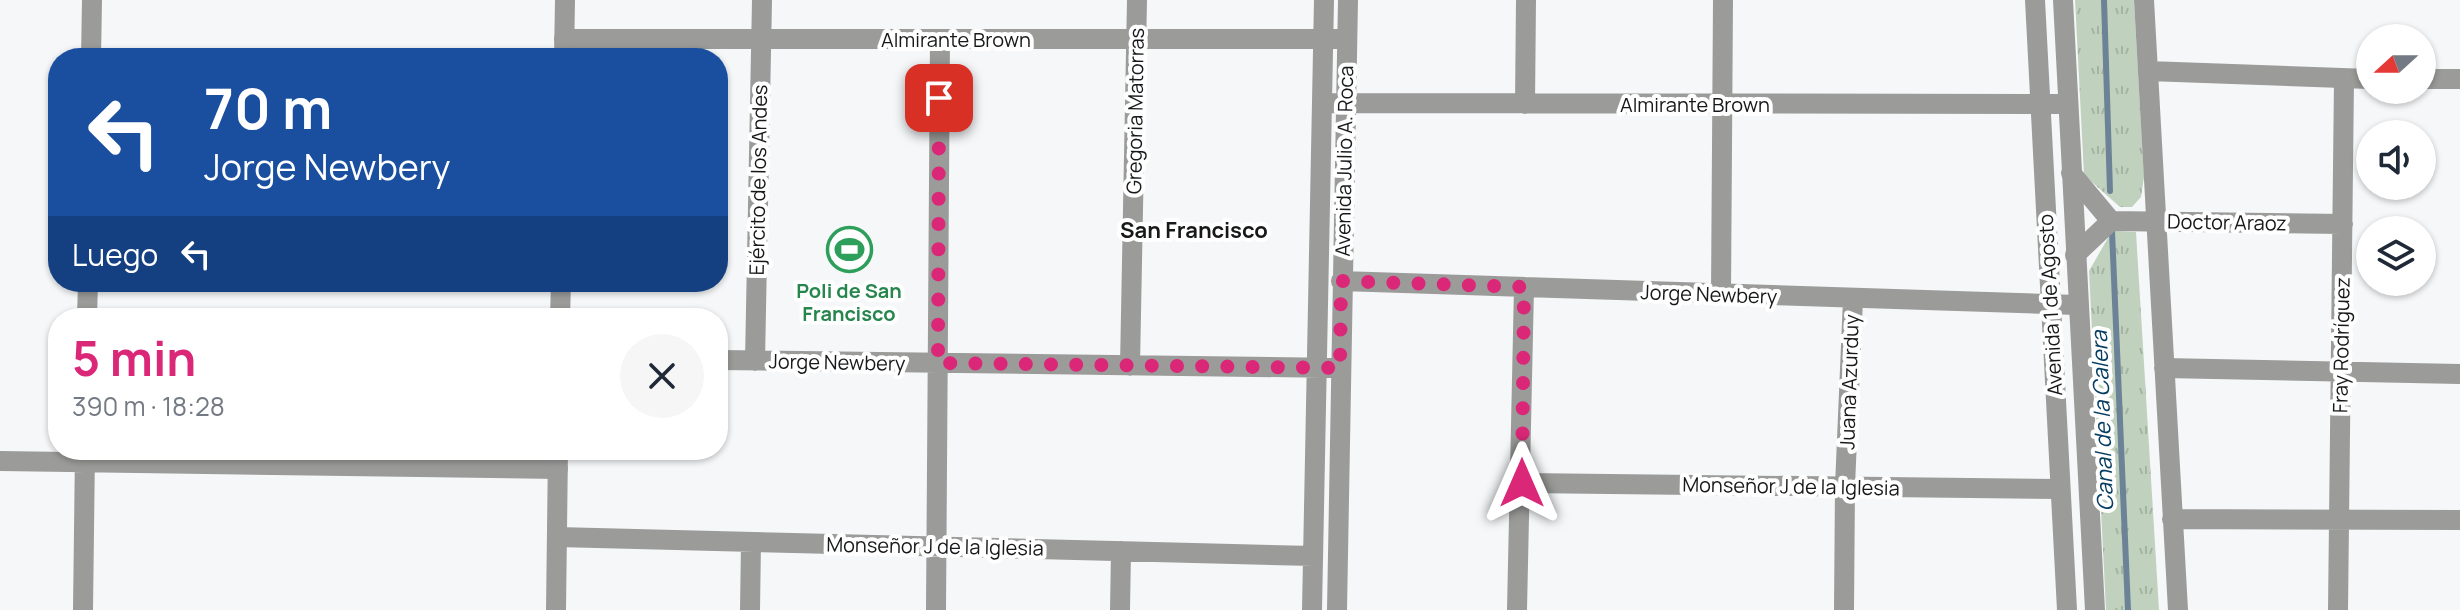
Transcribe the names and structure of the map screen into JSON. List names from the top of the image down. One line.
{"streets":{"street":["Almirante Brown","Gregoria Matorras","Avenida Julio A. Roca","Ejército de los Andes","Doctor Araoz","Jorge Newbery","Avenida 1 de Agosto","Fray Rodríguez","Juana Azurduy","Monseñor J de la Iglesia"]},"crossings":[["Almirante Brown","Gregoria Matorras"],["Almirante Brown","Avenida Julio A. Roca"],["Almirante Brown","Ejército de los Andes"],["Almirante Brown","Avenida 1 de Agosto"],["Gregoria Matorras","Jorge Newbery"],["Avenida Julio A. Roca","Jorge Newbery"],["Avenida Julio A. Roca","Monseñor J de la Iglesia"],["Ejército de los Andes","Jorge Newbery"],["Doctor Araoz","Fray Rodríguez"],["Jorge Newbery","Avenida 1 de Agosto"],["Jorge Newbery","Juana Azurduy"],["Avenida 1 de Agosto","Monseñor J de la Iglesia"],["Juana Azurduy","Monseñor J de la Iglesia"]],"districts":["San Francisco"],"water":["Canal de la Calera"],"places":{"sports":["Poli de San Francisco"]},"north":"left","page":{"turn":["70 m","Jorge Newbery"],"then":"Luego","heading":["5 min","390 m · 18:28"]}}
